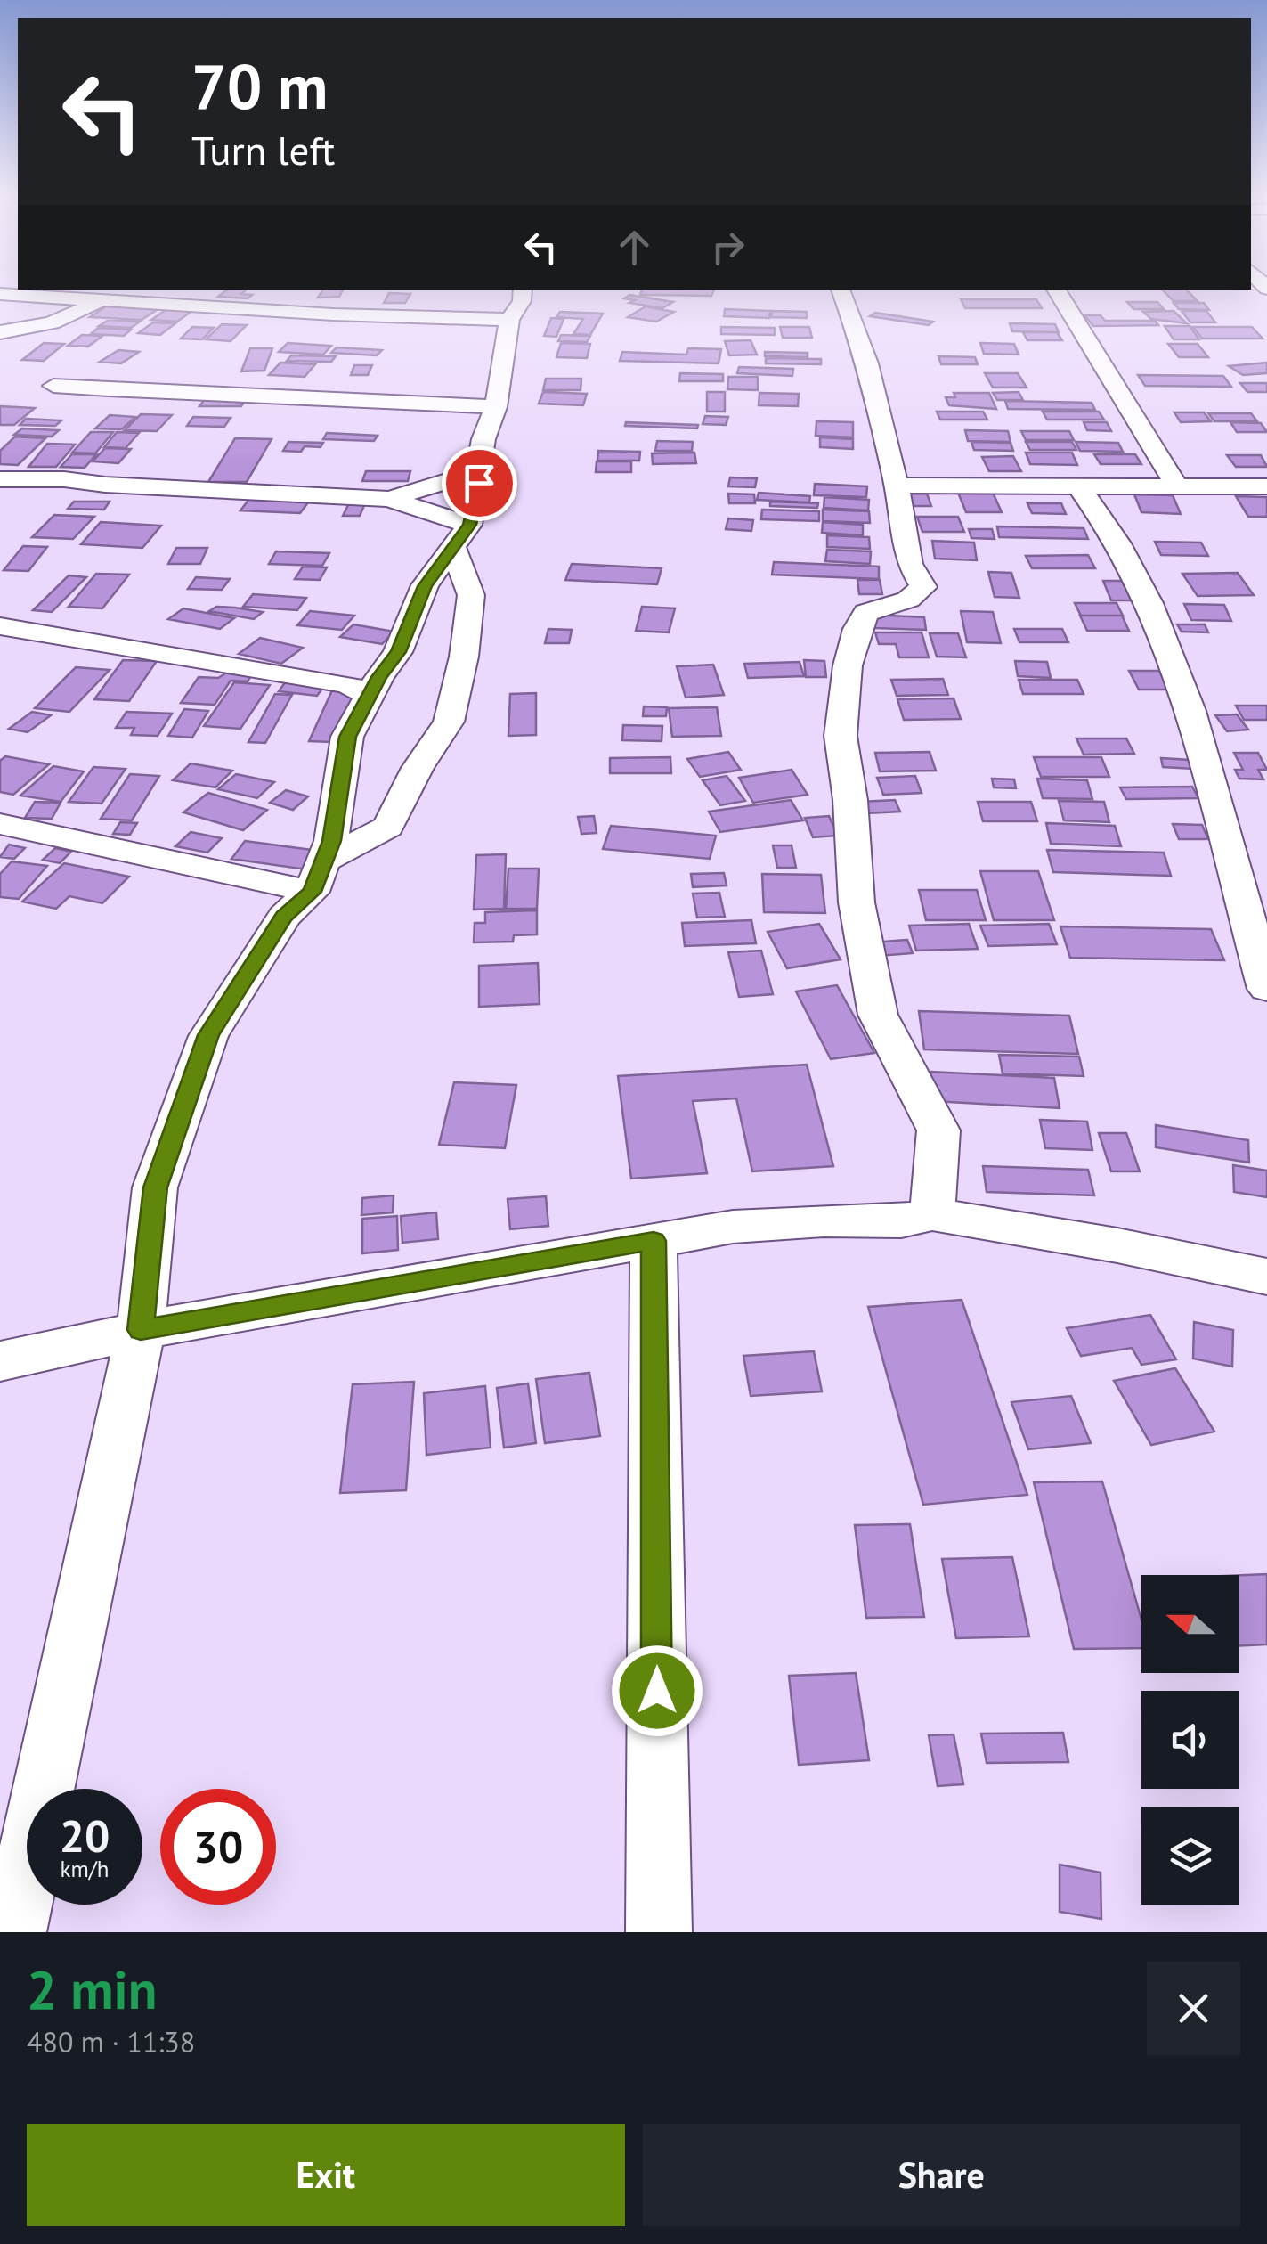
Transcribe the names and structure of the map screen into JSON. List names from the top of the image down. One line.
{"north":"left","page":{"turn":["70 m","Turn left"],"speed":"20 km/h","limit":"30","heading":["2 min","480 m · 11:38"],"buttons":["Exit","Share"]}}
